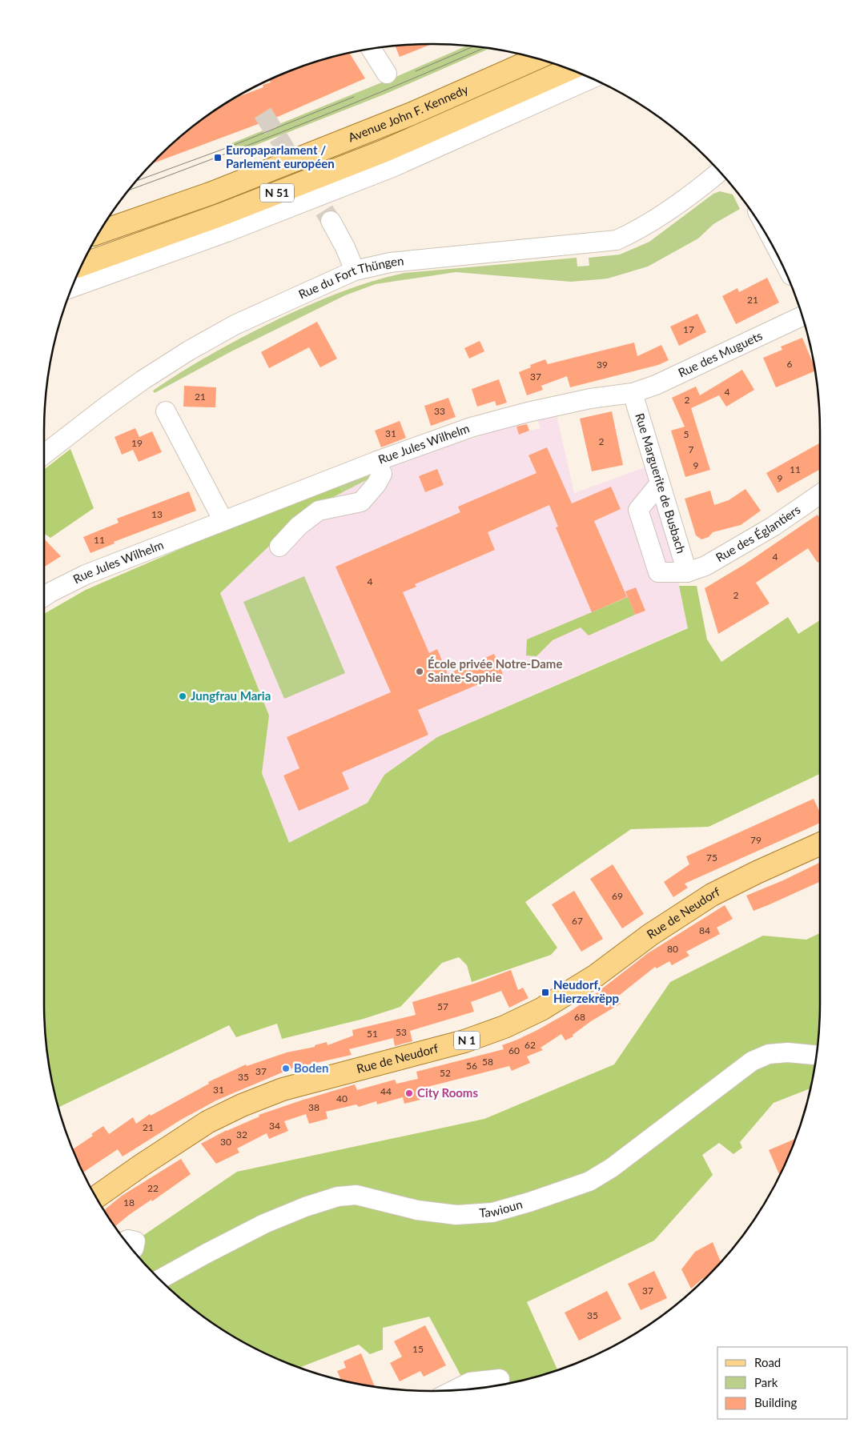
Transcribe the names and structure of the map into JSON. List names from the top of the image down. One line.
{"streets":{"main road":["Avenue John F. Kennedy","N 51","Rue de Neudorf","N 1"],"street":["Rue du Fort Thüngen","Rue des Muguets","Rue Jules Wilhelm","Rue Marguerite de Busbach","Rue des Églantiers","Tawioun"]},"crossings":[["Rue des Muguets","Rue Jules Wilhelm"],["Rue des Muguets","Rue Marguerite de Busbach"],["Rue Jules Wilhelm","Rue Marguerite de Busbach"],["Rue Marguerite de Busbach","Rue des Églantiers"]],"places":{"transit":["Europaparlament / Parlement européen","Neudorf, Hierzekrëpp"],"other":["École privée Notre-Dame Sainte-Sophie","Jungfrau Maria","Boden","City Rooms"]},"house_numbers":["21","17","6","39","37","4","21","2","33","31","5","2","19","7","9","11","9","13","11","4","4","2","79","75","69","67","84","80","57","68","53","51","62","60","58","56","37","52","35","31","44","40","38","34","21","32","30","22","18","37","35","15"],"legend":["Road","Park","Building"]}
